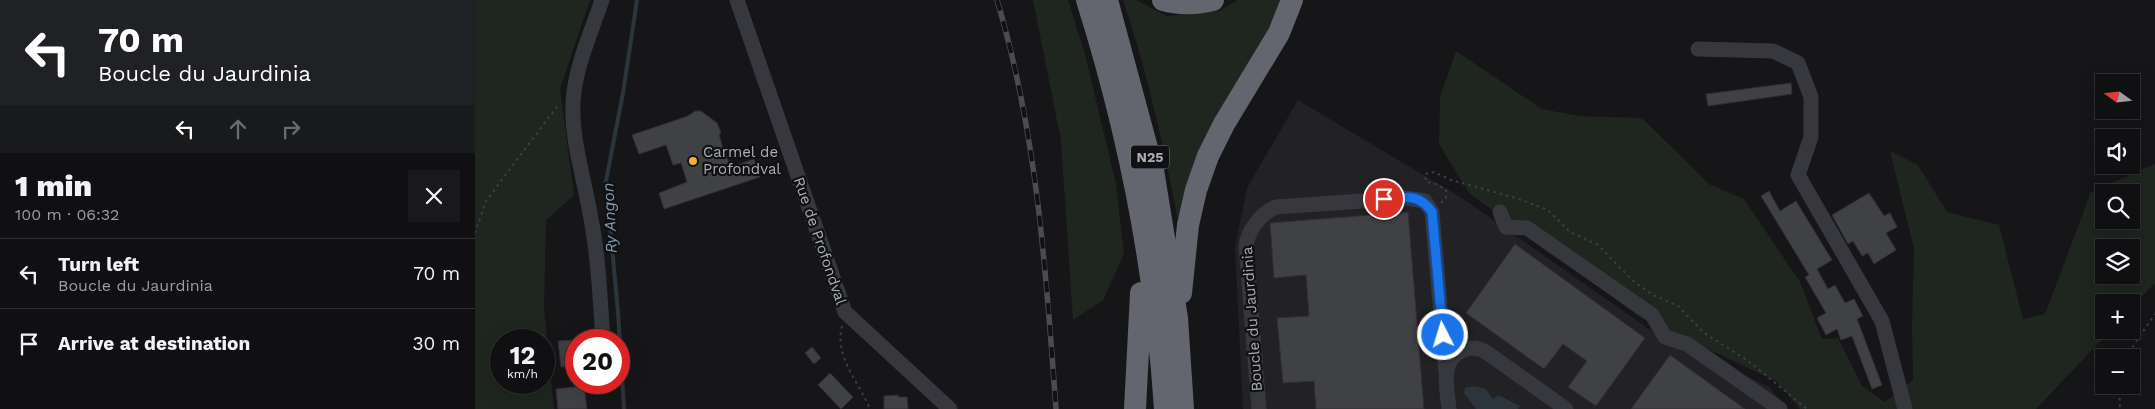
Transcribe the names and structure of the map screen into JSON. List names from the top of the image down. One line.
{"streets":{"highway":["N25"],"street":["Rue de Profondval","Boucle du Jaurdinia"]},"water":["Ry Angon"],"places":["Carmel de Profondval"],"north":"left","page":{"turn":["70 m","Boucle du Jaurdinia"],"map_buttons":["+","−"],"heading":["1 min","100 m · 06:32"],"list":[{"name":"Turn left","note":"Boucle du Jaurdinia","value":"70 m"},{"name":"Arrive at destination","value":"30 m"}],"speed":"12 km/h","limit":"20"}}
